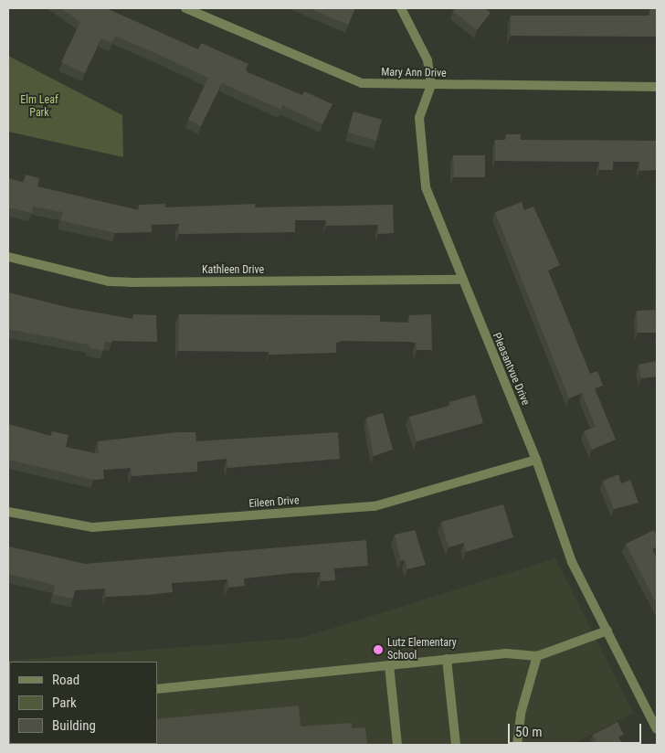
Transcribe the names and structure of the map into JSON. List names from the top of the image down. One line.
{"streets":{"street":["Mary Ann Drive","Kathleen Drive","Pleasantvue Drive","Eileen Drive"]},"crossings":[["Mary Ann Drive","Pleasantvue Drive"],["Kathleen Drive","Pleasantvue Drive"],["Pleasantvue Drive","Eileen Drive"]],"parks":["Elm Leaf Park"],"places":["Lutz Elementary School"],"legend":["Road","Park","Building"],"scale_bar":"50 m"}
